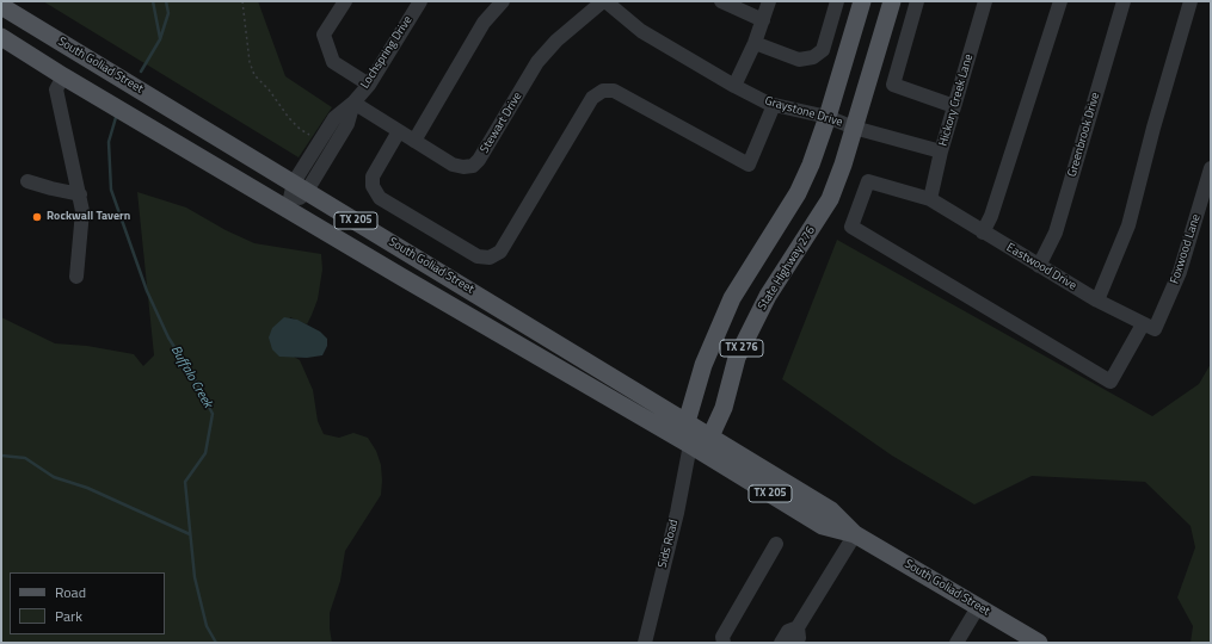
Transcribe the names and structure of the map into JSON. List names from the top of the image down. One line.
{"streets":{"main road":["South Goliad Street","TX 205","State Highway 276","TX 276"],"street":["Lochspring Drive","Hickory Creek Lane","Graystone Drive","Stewart Drive","Greenbrook Drive","Foxwood Lane","Eastwood Drive","Sids Road"]},"crossings":[["Lochspring Drive","South Goliad Street"],["Lochspring Drive","Stewart Drive"],["South Goliad Street","State Highway 276"],["South Goliad Street","TX 276"],["South Goliad Street","Sids Road"],["Hickory Creek Lane","Graystone Drive"],["Hickory Creek Lane","Foxwood Lane"],["Hickory Creek Lane","Eastwood Drive"],["Graystone Drive","Stewart Drive"],["Graystone Drive","State Highway 276"],["Graystone Drive","TX 276"],["Greenbrook Drive","Eastwood Drive"],["Foxwood Lane","Eastwood Drive"],["TX 276","Sids Road"]],"water":["Buffalo Creek"],"places":["Rockwall Tavern"],"legend":["Road","Park"]}
